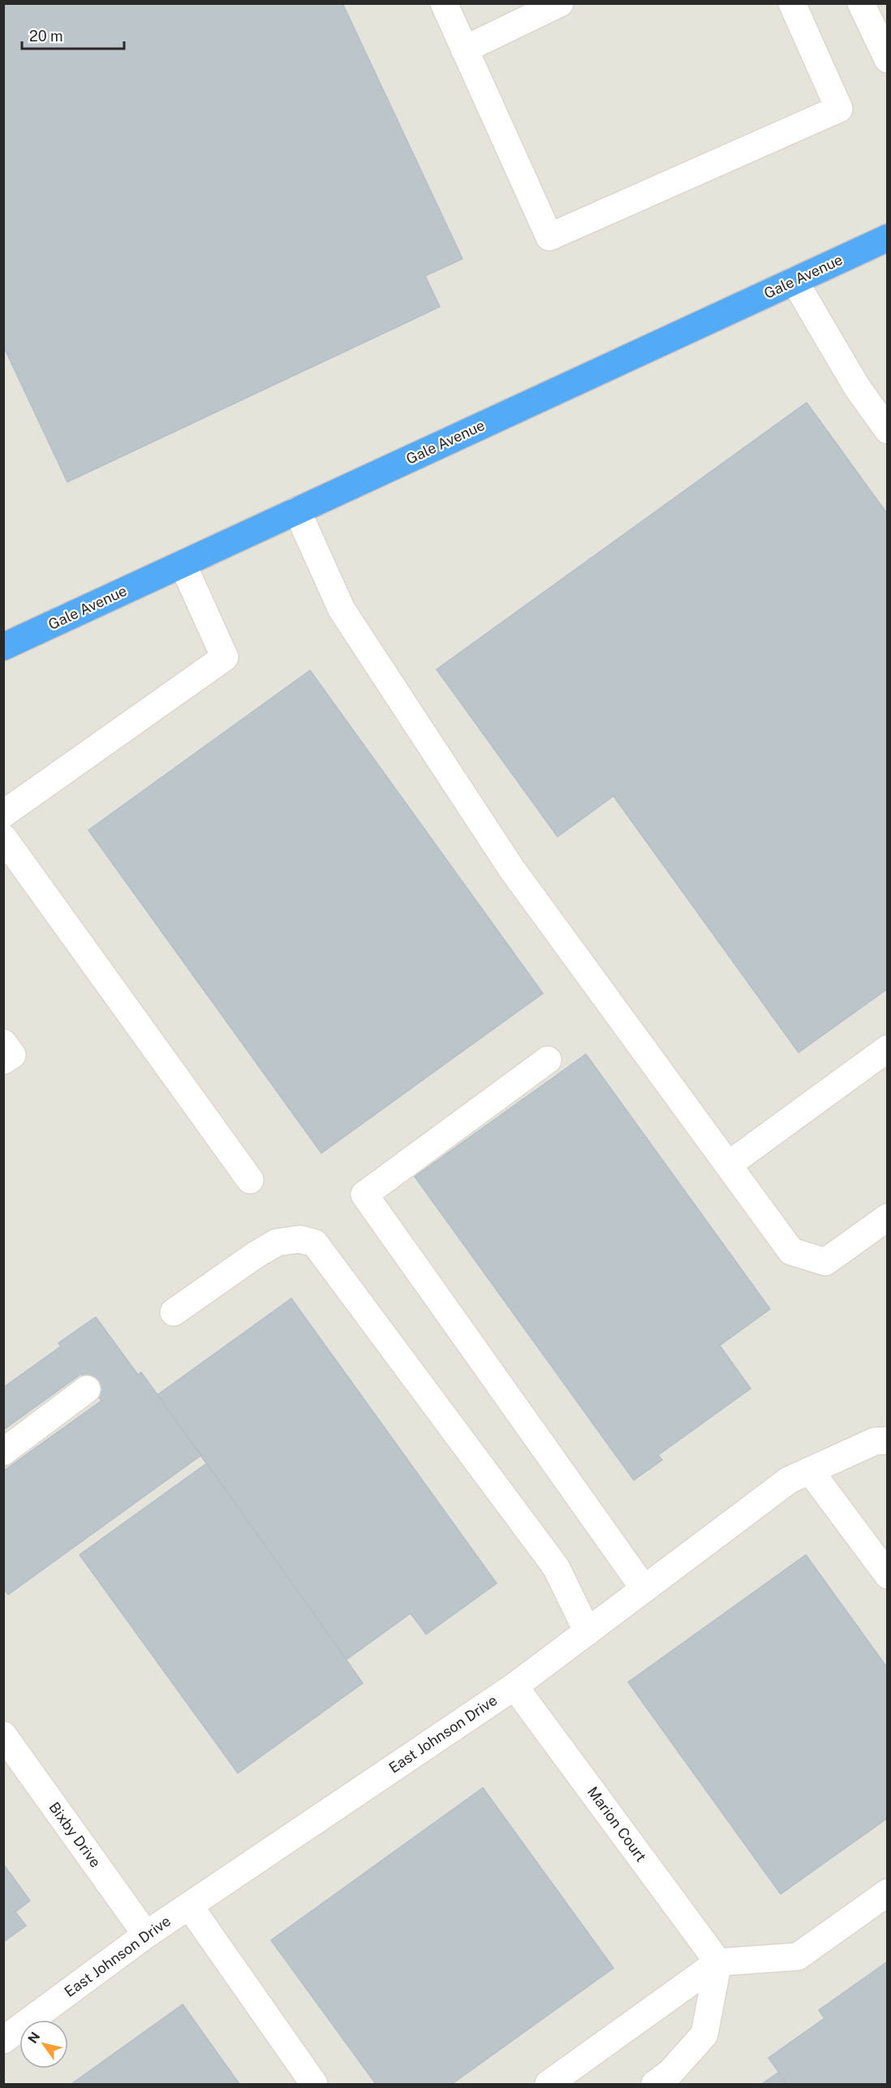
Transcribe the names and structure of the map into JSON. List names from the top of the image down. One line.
{"streets":{"main road":["Gale Avenue"],"street":["East Johnson Drive","Marion Court","Bixby Drive"]},"crossings":[["East Johnson Drive","Marion Court"],["East Johnson Drive","Bixby Drive"]],"scale_bar":"20 m","north":"top left"}
